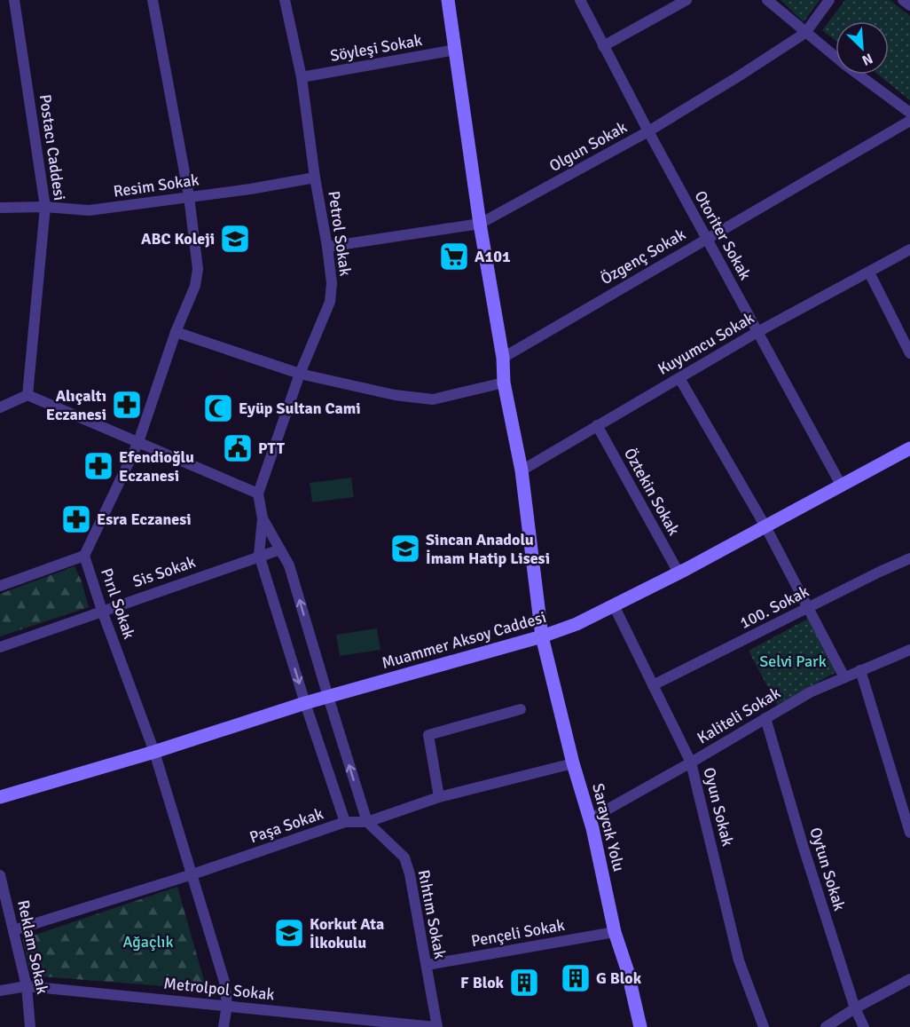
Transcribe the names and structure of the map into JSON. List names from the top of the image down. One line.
{"streets":{"main road":["Muammer Aksoy Caddesi","Saraycık Yolu"],"street":["Söyleşi Sokak","Olgun Sokak","Postacı Caddesi","Resim Sokak","Petrol Sokak","Otoriter Sokak","Özgenç Sokak","Kuyumcu Sokak","Öztekin Sokak","Sis Sokak","Pırıl Sokak","100. Sokak","Kaliteli Sokak","Oyun Sokak","Paşa Sokak","Oytun Sokak","Rıhtım Sokak","Pençeli Sokak","Reklam Sokak","Metrolpol Sokak"]},"crossings":[["Söyleşi Sokak","Petrol Sokak"],["Söyleşi Sokak","Saraycık Yolu"],["Olgun Sokak","Petrol Sokak"],["Olgun Sokak","Otoriter Sokak"],["Olgun Sokak","Saraycık Yolu"],["Postacı Caddesi","Resim Sokak"],["Resim Sokak","Petrol Sokak"],["Resim Sokak","Pırıl Sokak"],["Otoriter Sokak","Özgenç Sokak"],["Otoriter Sokak","Kuyumcu Sokak"],["Otoriter Sokak","Muammer Aksoy Caddesi"],["Özgenç Sokak","Saraycık Yolu"],["Kuyumcu Sokak","Öztekin Sokak"],["Kuyumcu Sokak","Saraycık Yolu"],["Öztekin Sokak","Muammer Aksoy Caddesi"],["Sis Sokak","Pırıl Sokak"],["Pırıl Sokak","Muammer Aksoy Caddesi"],["Pırıl Sokak","Paşa Sokak"],["Pırıl Sokak","Metrolpol Sokak"],["100. Sokak","Oyun Sokak"],["Muammer Aksoy Caddesi","Oyun Sokak"],["Muammer Aksoy Caddesi","Saraycık Yolu"],["Kaliteli Sokak","Oyun Sokak"],["Kaliteli Sokak","Saraycık Yolu"],["Kaliteli Sokak","Oytun Sokak"],["Paşa Sokak","Saraycık Yolu"],["Paşa Sokak","Rıhtım Sokak"],["Paşa Sokak","Reklam Sokak"],["Saraycık Yolu","Pençeli Sokak"],["Rıhtım Sokak","Pençeli Sokak"],["Rıhtım Sokak","Metrolpol Sokak"],["Reklam Sokak","Metrolpol Sokak"]],"parks":["Selvi Park","Ağaçlık"],"places":{"school or university":["ABC Koleji","Sincan Anadolu İmam Hatip Lisesi","Korkut Ata İlkokulu"],"supermarket":["A101"],"pharmacy":["Alıçaltı Eczanesi","Efendioğlu Eczanesi","Esra Eczanesi"],"mosque":["Eyüp Sultan Cami"],"public building":["PTT"],"building":["G Blok","F Blok"]},"north":"bottom right"}
